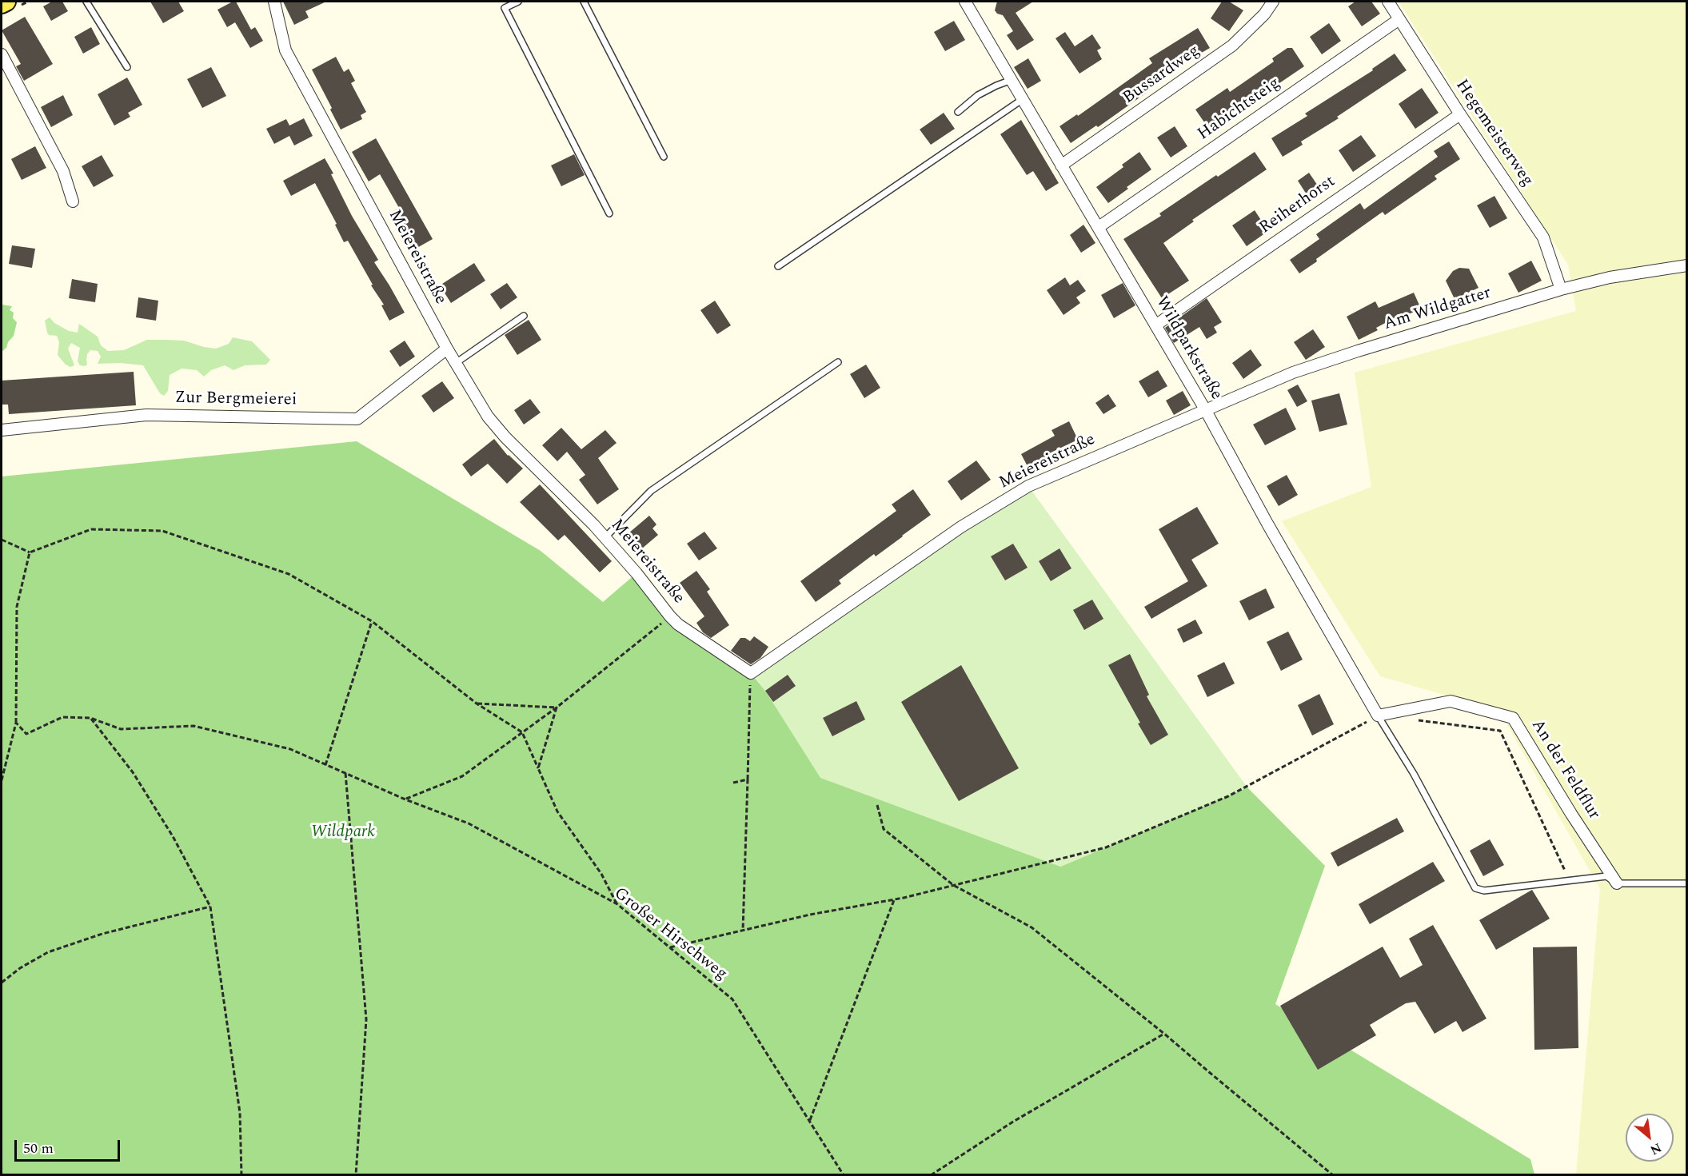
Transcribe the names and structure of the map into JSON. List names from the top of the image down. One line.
{"streets":{"street":["Bussardweg","Habichtsteig","Hegemeisterweg","Reiherhorst","Meiereistraße","Am Wildgatter","Wildparkstraße","Zur Bergmeierei","An der Feldflur"],"path":["Großer Hirschweg"]},"crossings":[["Bussardweg","Wildparkstraße"],["Habichtsteig","Hegemeisterweg"],["Habichtsteig","Wildparkstraße"],["Hegemeisterweg","Reiherhorst"],["Hegemeisterweg","Am Wildgatter"],["Reiherhorst","Wildparkstraße"],["Meiereistraße","Am Wildgatter"],["Meiereistraße","Wildparkstraße"],["Meiereistraße","Zur Bergmeierei"],["Am Wildgatter","Wildparkstraße"],["Wildparkstraße","An der Feldflur"]],"parks":["Wildpark"],"scale_bar":"50 m","north":"bottom right"}
